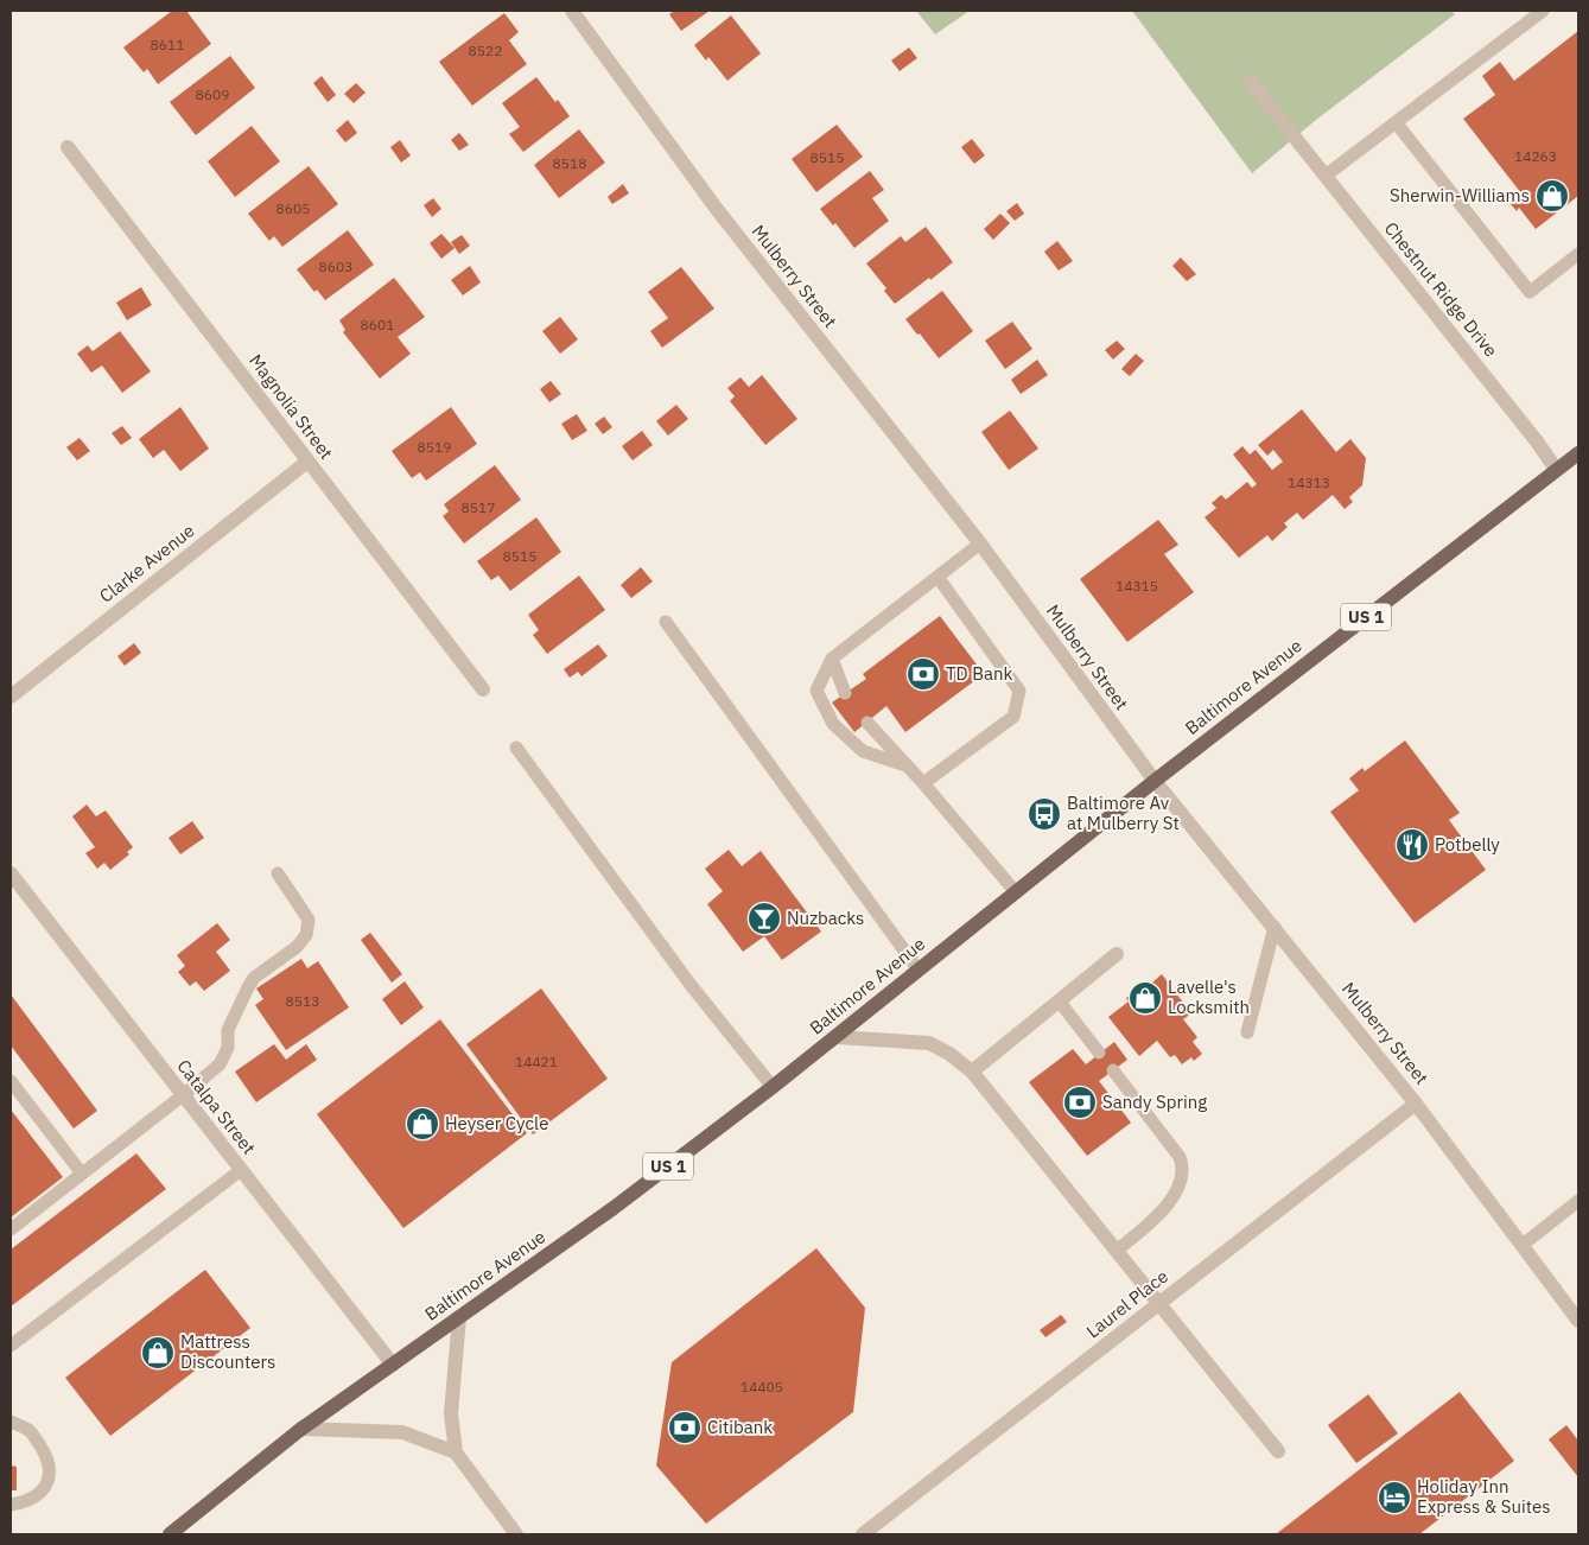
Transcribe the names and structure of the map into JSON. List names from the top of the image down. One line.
{"streets":{"main road":["US 1","Baltimore Avenue"],"street":["Mulberry Street","Chestnut Ridge Drive","Magnolia Street","Clarke Avenue","Catalpa Street","Laurel Place"]},"crossings":[["Mulberry Street","Baltimore Avenue"],["Mulberry Street","Laurel Place"],["Chestnut Ridge Drive","Baltimore Avenue"],["Magnolia Street","Clarke Avenue"],["Baltimore Avenue","Catalpa Street"]],"places":{"shop":["Sherwin-Williams","Lavelle's Locksmith","Heyser Cycle","Mattress Discounters"],"bank":["TD Bank","Sandy Spring","Citibank"],"bus stop":["Baltimore Av at Mulberry St"],"restaurant":["Potbelly"],"bar":["Nuzbacks"],"hotel":["Holiday Inn Express & Suites"]},"house_numbers":["8611","8522","8609","14263","8515","8518","8605","8603","8601","8519","14313","8517","8515","14315","8513","14421","14405"]}
